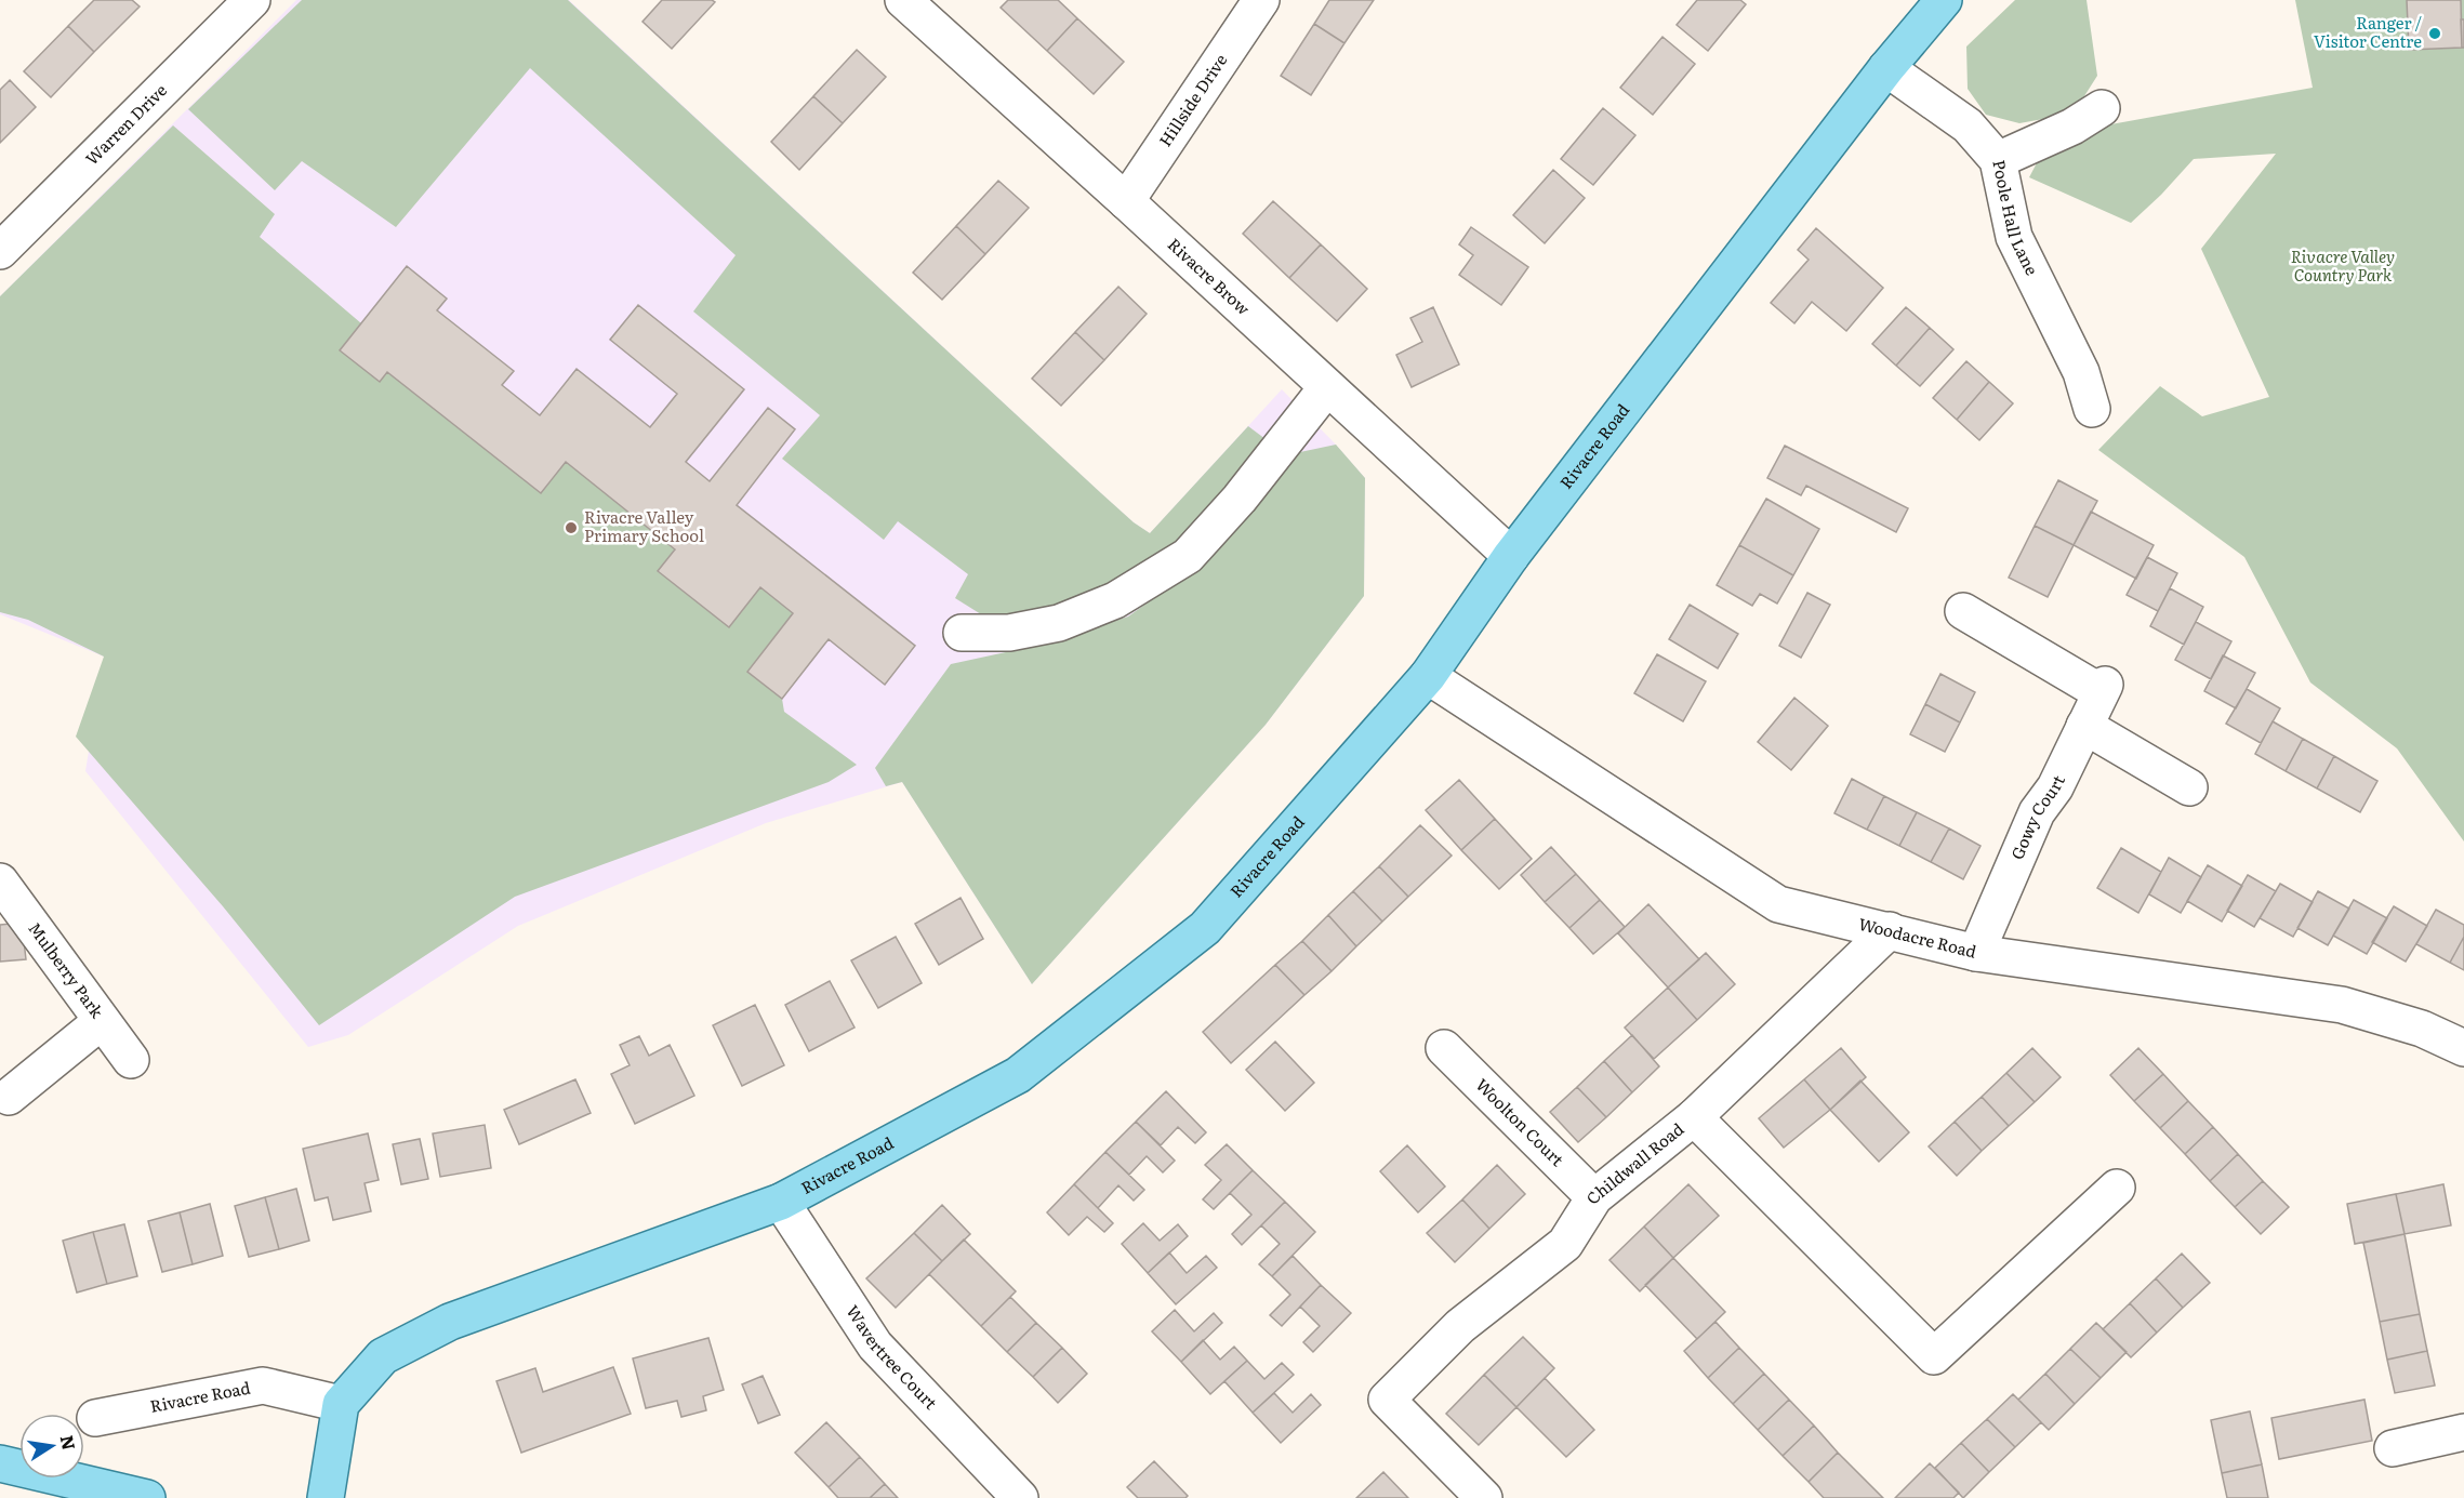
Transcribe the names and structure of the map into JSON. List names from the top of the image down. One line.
{"streets":{"main road":["Rivacre Road"],"street":["Hillside Drive","Warren Drive","Poole Hall Lane","Rivacre Brow","Gowy Court","Woodacre Road","Mulberry Park","Woolton Court","Childwall Road","Wavertree Court"]},"crossings":[["Hillside Drive","Rivacre Brow"],["Poole Hall Lane","Rivacre Road"],["Rivacre Brow","Rivacre Road"],["Rivacre Road","Woodacre Road"],["Rivacre Road","Wavertree Court"],["Gowy Court","Woodacre Road"],["Woodacre Road","Childwall Road"],["Woolton Court","Childwall Road"]],"parks":["Rivacre Valley Country Park"],"places":["Ranger / Visitor Centre","Rivacre Valley Primary School"],"north":"right"}
